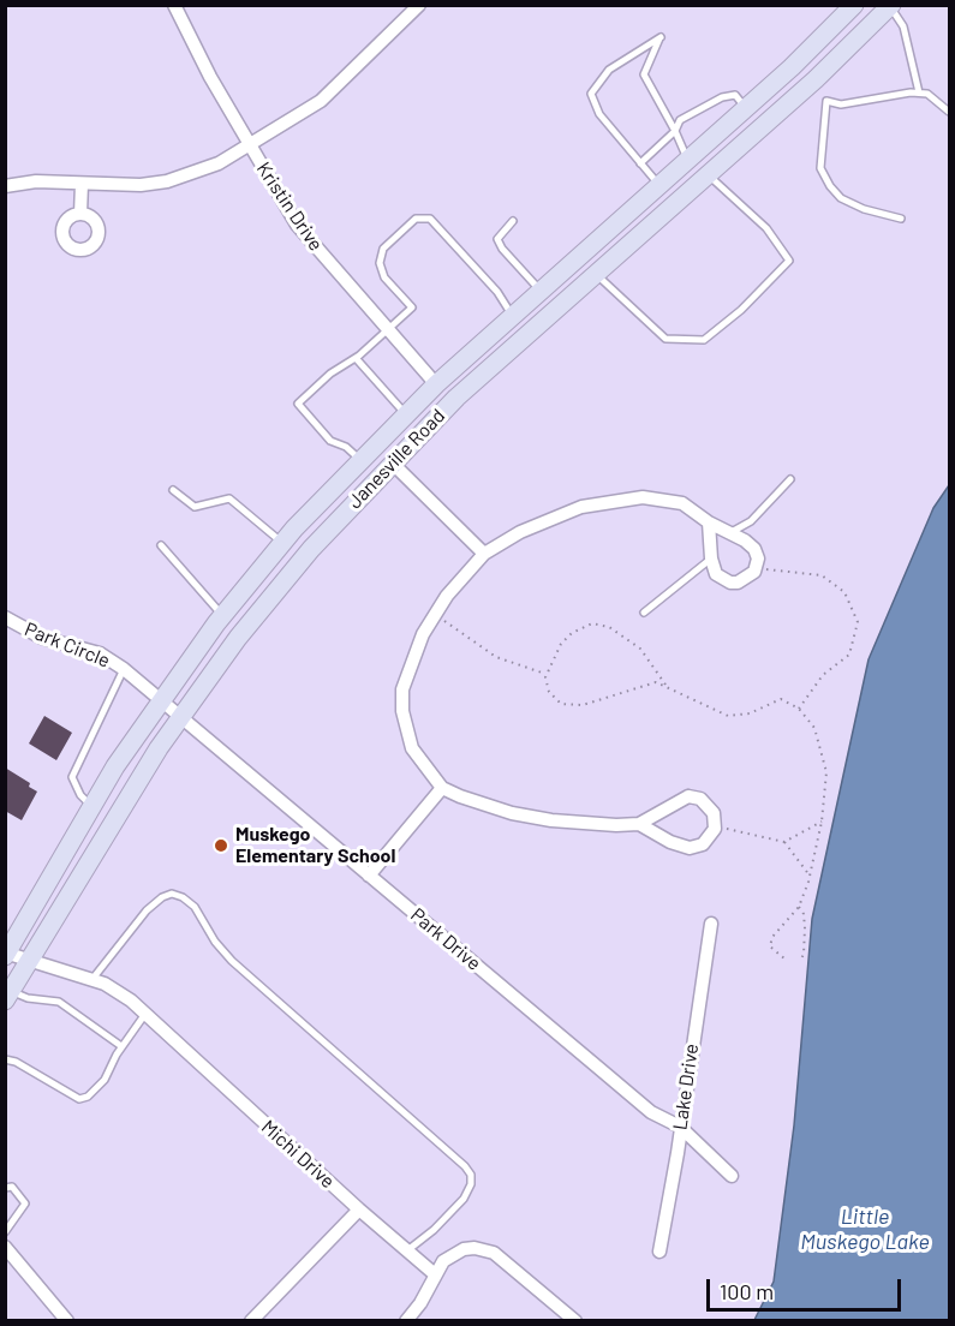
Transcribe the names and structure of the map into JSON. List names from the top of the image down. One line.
{"streets":{"main road":["Janesville Road"],"street":["Kristin Drive","Park Circle","Park Drive","Lake Drive","Michi Drive"]},"crossings":[["Kristin Drive","Janesville Road"],["Janesville Road","Park Circle"],["Janesville Road","Park Drive"],["Janesville Road","Michi Drive"],["Park Circle","Park Drive"],["Park Drive","Lake Drive"]],"water":["Little Muskego Lake"],"places":["Muskego Elementary School"],"scale_bar":"100 m"}
